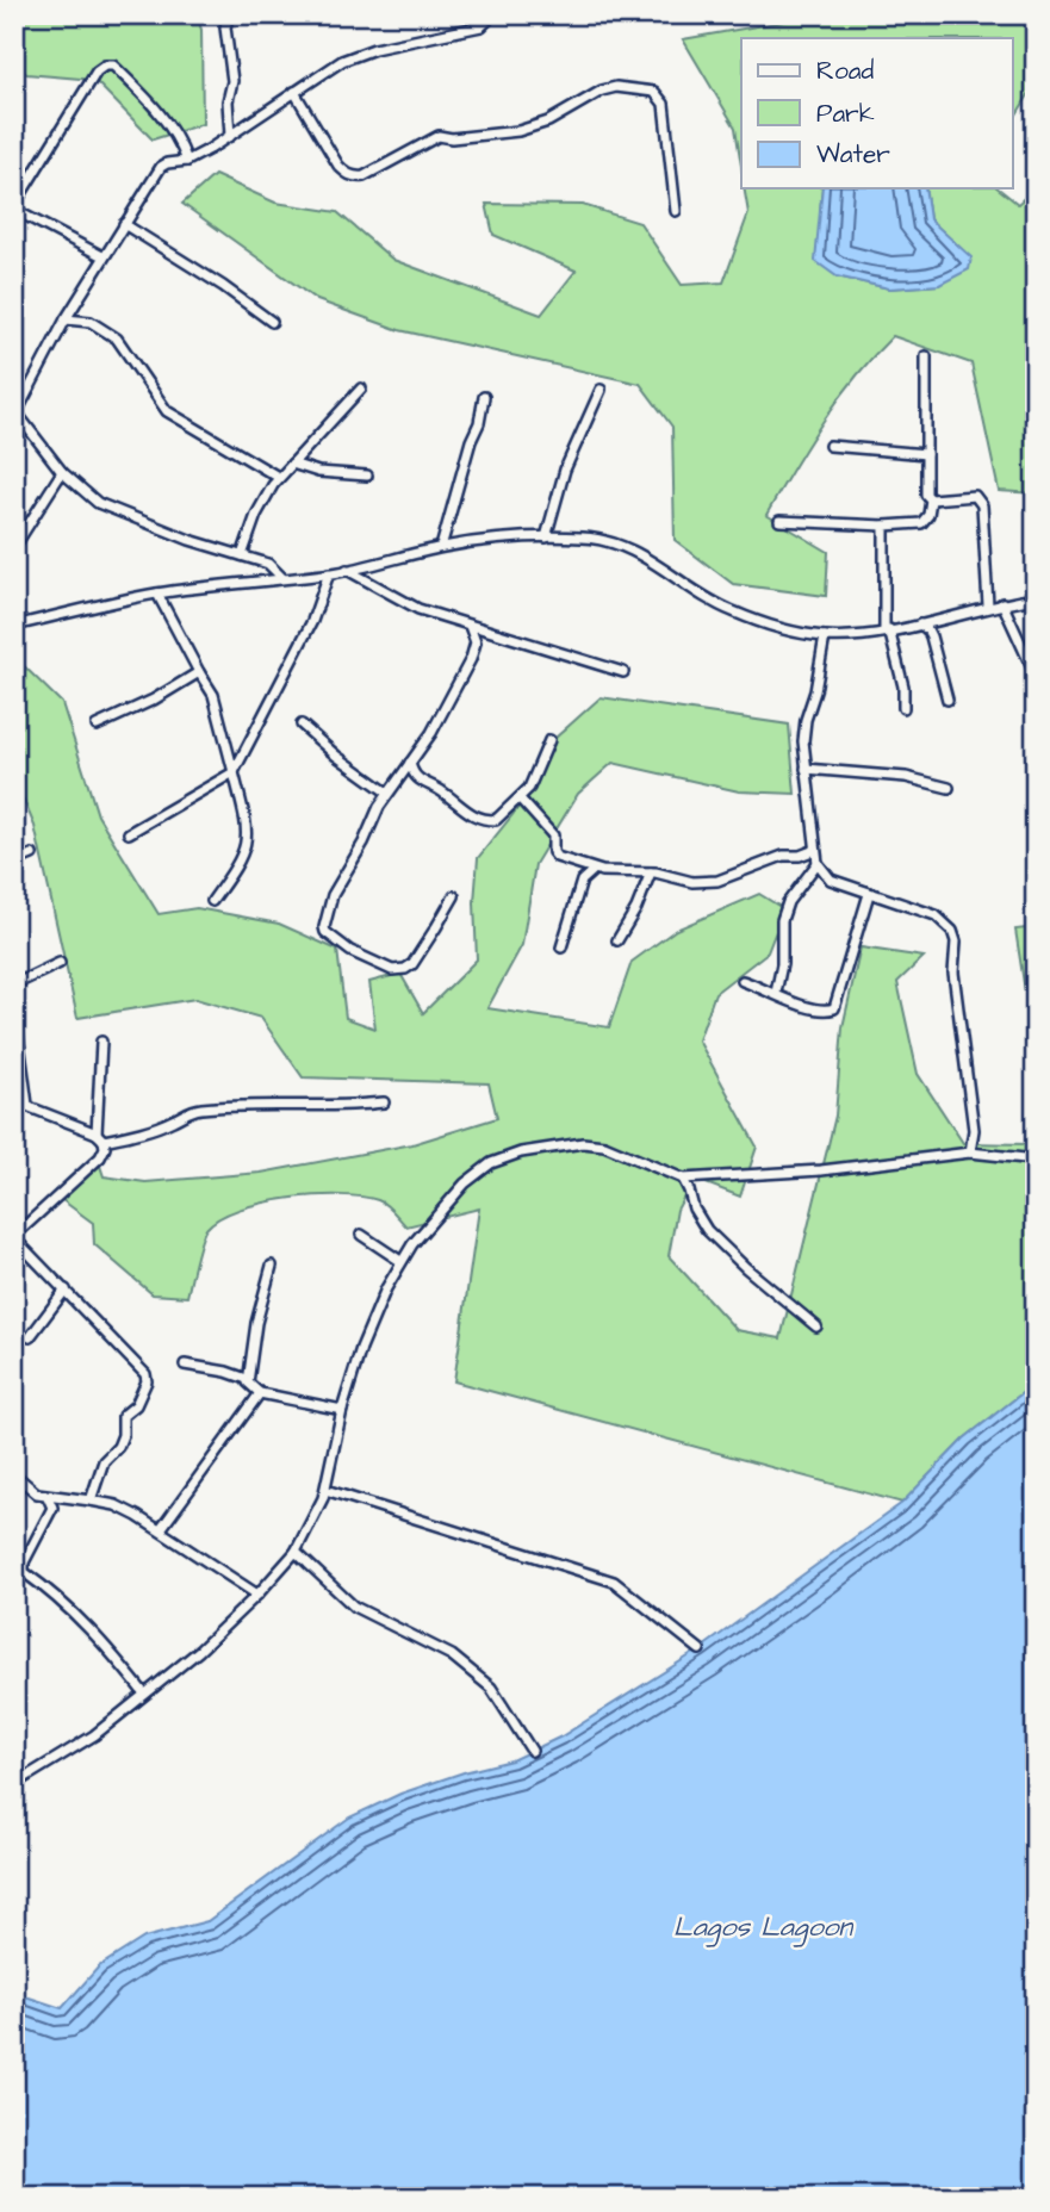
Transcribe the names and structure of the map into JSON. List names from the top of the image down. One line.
{"water":["Lagos Lagoon"],"legend":["Road","Park","Water"]}
